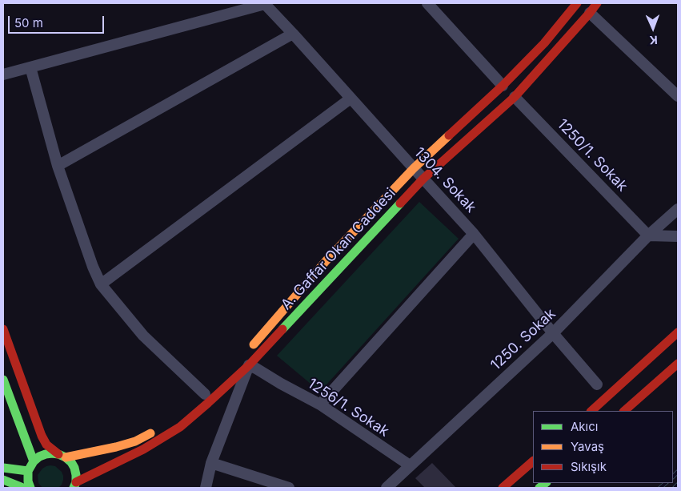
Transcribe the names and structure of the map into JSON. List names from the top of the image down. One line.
{"streets":{"main road":["A. Gaffar Okan Caddesi"],"street":["1250/1. Sokak","1304. Sokak","1250. Sokak","1256/1. Sokak"]},"crossings":[["1250/1. Sokak","A. Gaffar Okan Caddesi"],["1250/1. Sokak","1250. Sokak"],["1304. Sokak","A. Gaffar Okan Caddesi"],["1304. Sokak","1250. Sokak"],["A. Gaffar Okan Caddesi","1256/1. Sokak"],["1250. Sokak","1256/1. Sokak"]],"legend":["Akıcı","Yavaş","Sıkışık"],"scale_bar":"50 m","north":"bottom"}
